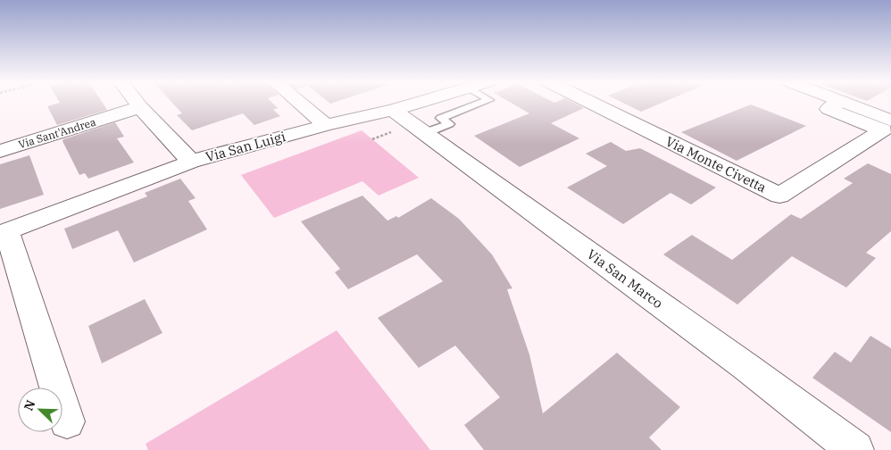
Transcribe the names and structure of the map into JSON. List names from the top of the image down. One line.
{"streets":{"street":["Via Sant'Andrea","Via San Luigi","Via Monte Civetta","Via San Marco"]},"crossings":[["Via San Luigi","Via San Marco"]],"north":"top left"}
